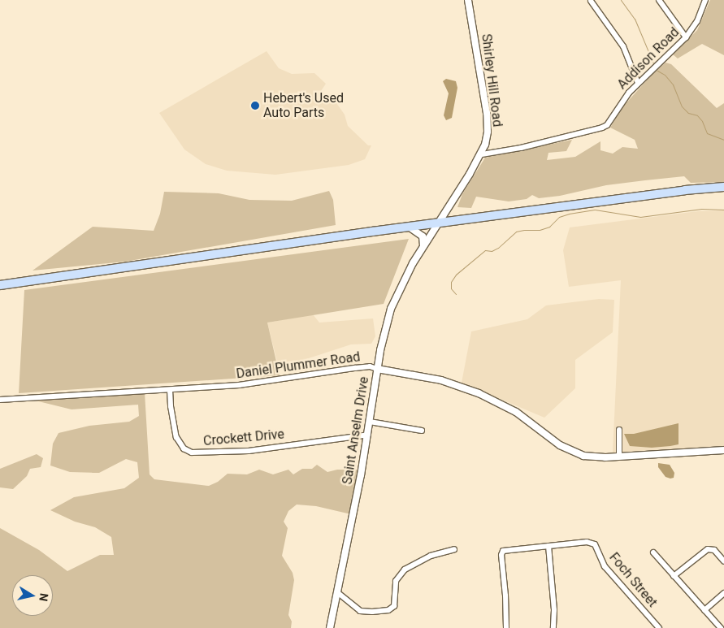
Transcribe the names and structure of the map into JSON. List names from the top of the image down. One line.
{"streets":{"street":["Addison Road","Shirley Hill Road","Daniel Plummer Road","Saint Anselm Drive","Crockett Drive","Foch Street"]},"crossings":[["Addison Road","Shirley Hill Road"],["Shirley Hill Road","Saint Anselm Drive"],["Daniel Plummer Road","Saint Anselm Drive"],["Daniel Plummer Road","Crockett Drive"],["Saint Anselm Drive","Crockett Drive"]],"places":["Hebert's Used Auto Parts"],"north":"right"}
